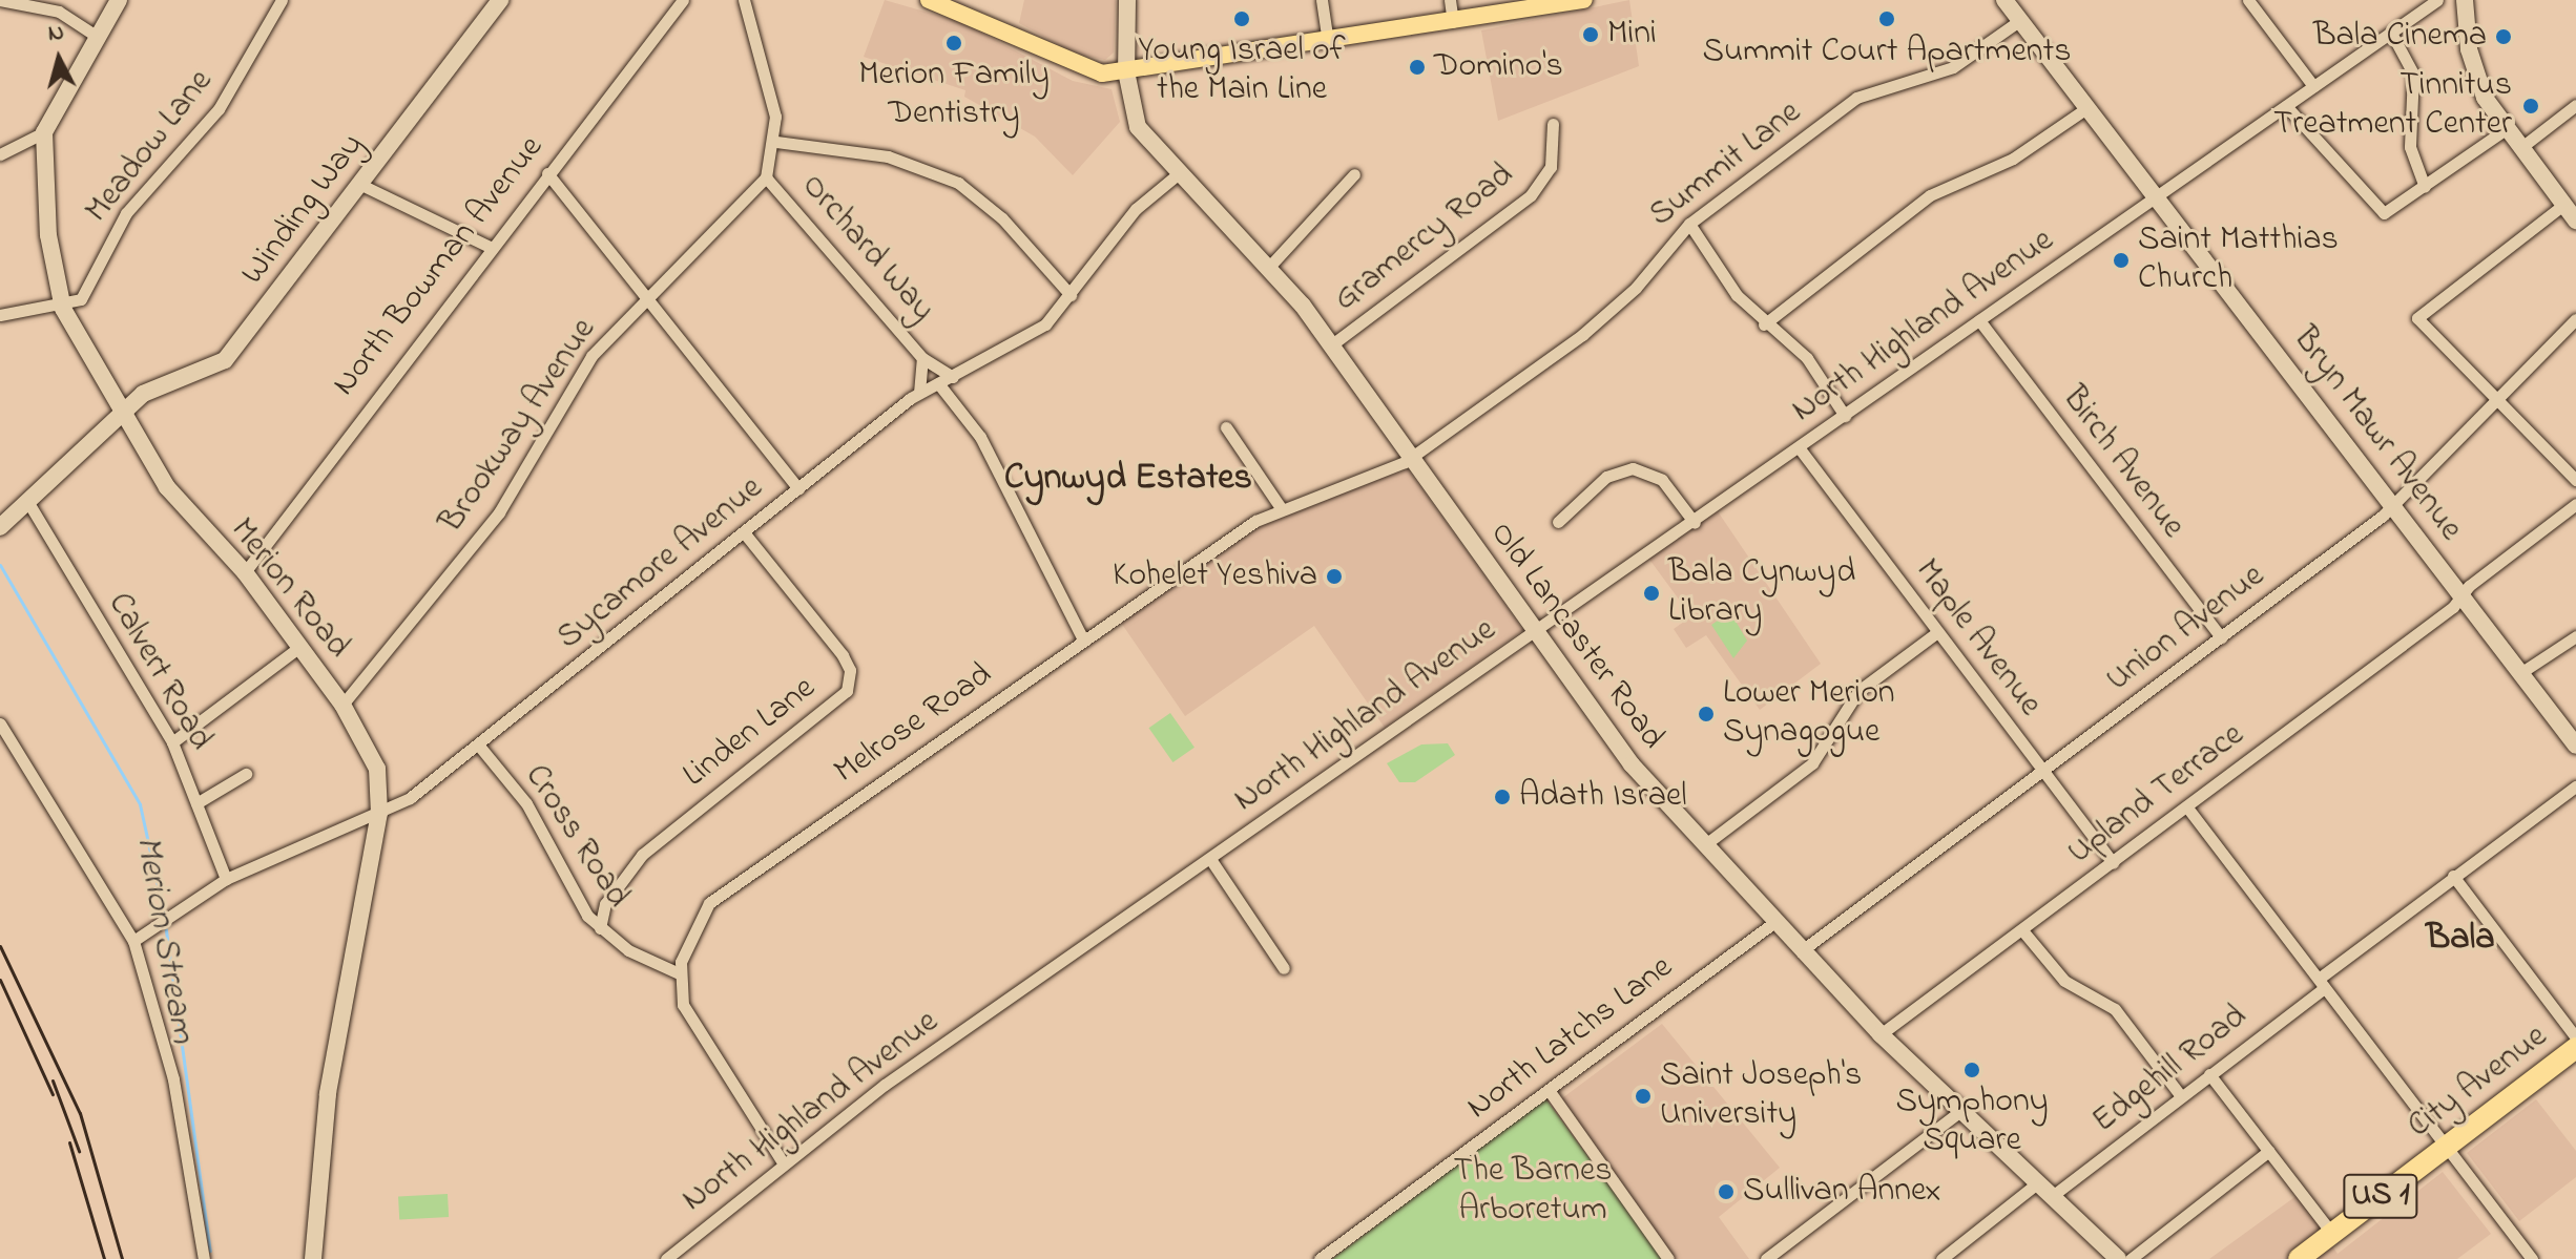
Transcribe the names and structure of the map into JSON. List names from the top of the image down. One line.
{"streets":{"highway":["City Avenue","US 1"],"street":["Meadow Lane","Summit Lane","Winding Way","Gramercy Road","Orchard Way","North Bowman Avenue","North Highland Avenue","Brookway Avenue","Bryn Mawr Avenue","Birch Avenue","Sycamore Avenue","Merion Road","Union Avenue","Old Lancaster Road","Maple Avenue","Calvert Road","Melrose Road","Linden Lane","Upland Terrace","Cross Road","North Latchs Lane","Edgehill Road"]},"crossings":[["Meadow Lane","Merion Road"],["Summit Lane","Bryn Mawr Avenue"],["Summit Lane","Old Lancaster Road"],["Summit Lane","Melrose Road"],["Winding Way","Merion Road"],["Gramercy Road","Old Lancaster Road"],["Orchard Way","Brookway Avenue"],["Orchard Way","Sycamore Avenue"],["North Bowman Avenue","Merion Road"],["North Highland Avenue","Bryn Mawr Avenue"],["North Highland Avenue","Birch Avenue"],["North Highland Avenue","Old Lancaster Road"],["North Highland Avenue","Maple Avenue"],["North Highland Avenue","Melrose Road"],["Brookway Avenue","Merion Road"],["Bryn Mawr Avenue","Union Avenue"],["Bryn Mawr Avenue","Upland Terrace"],["Birch Avenue","Union Avenue"],["Sycamore Avenue","Merion Road"],["Sycamore Avenue","Old Lancaster Road"],["Sycamore Avenue","Calvert Road"],["Sycamore Avenue","Linden Lane"],["Sycamore Avenue","Cross Road"],["Union Avenue","Old Lancaster Road"],["Union Avenue","Maple Avenue"],["Old Lancaster Road","Melrose Road"],["Old Lancaster Road","Upland Terrace"],["Old Lancaster Road","North Latchs Lane"],["Old Lancaster Road","Edgehill Road"],["Maple Avenue","Upland Terrace"],["Melrose Road","Cross Road"],["Linden Lane","Cross Road"]],"districts":["Cynwyd Estates","Bala"],"water":["Merion Stream"],"parks":["The Barnes Arboretum"],"places":["Young Israel of the Main Line","Summit Court Apartments","Mini","Bala Cinema","Merion Family Dentistry","Domino's","Tinnitus Treatment Center","Saint Matthias Church","Kohelet Yeshiva","Bala Cynwyd Library","Lower Merion Synagogue","Adath Israel","Symphony Square","Saint Joseph's University","Sullivan Annex"],"north":"top"}
